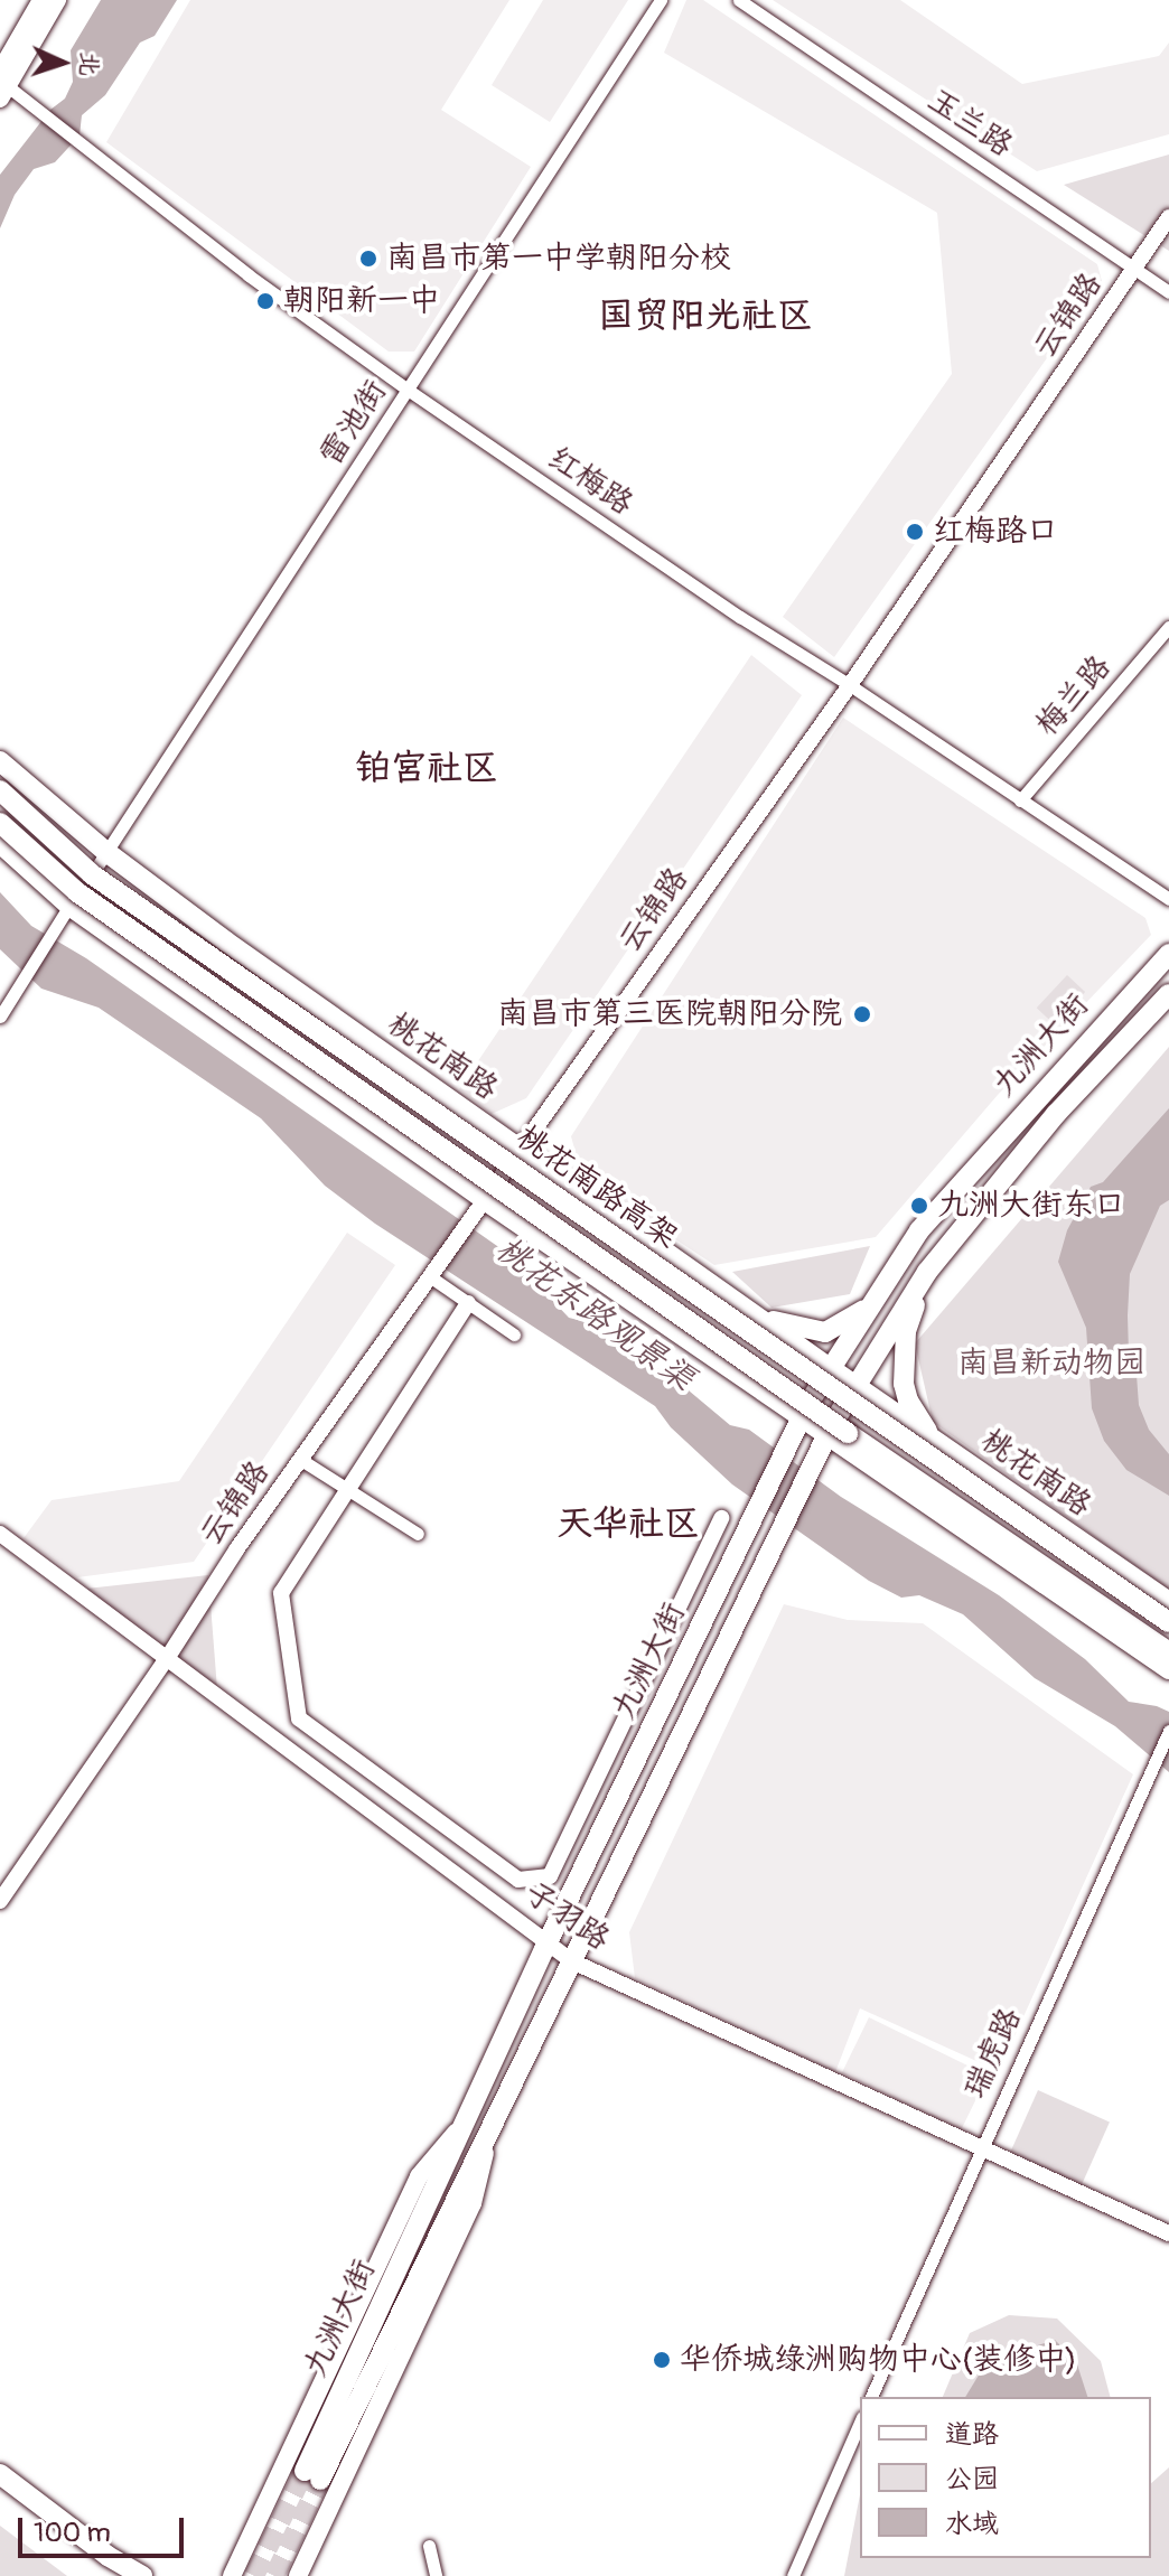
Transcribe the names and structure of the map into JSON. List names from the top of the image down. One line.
{"streets":{"main road":["九洲大街","桃花南路","桃花南路高架"],"street":["玉兰路","云锦路","雷池街","红梅路","梅兰路","子羽路","瑞虎路"]},"crossings":[["玉兰路","云锦路"],["云锦路","红梅路"],["云锦路","桃花南路"],["云锦路","子羽路"],["雷池街","红梅路"],["雷池街","桃花南路"],["雷池街","桃花南路高架"],["红梅路","梅兰路"],["九洲大街","桃花南路"],["九洲大街","子羽路"],["子羽路","瑞虎路"]],"districts":["国贸阳光社区","铂宫社区","天华社区"],"water":["桃花东路观景渠"],"parks":["南昌新动物园"],"places":["南昌市第一中学朝阳分校","朝阳新一中","红梅路口","南昌市第三医院朝阳分院","九洲大街东口","华侨城绿洲购物中心(装修中)"],"legend":["道路","公园","水域"],"scale_bar":"100 m","north":"right"}
